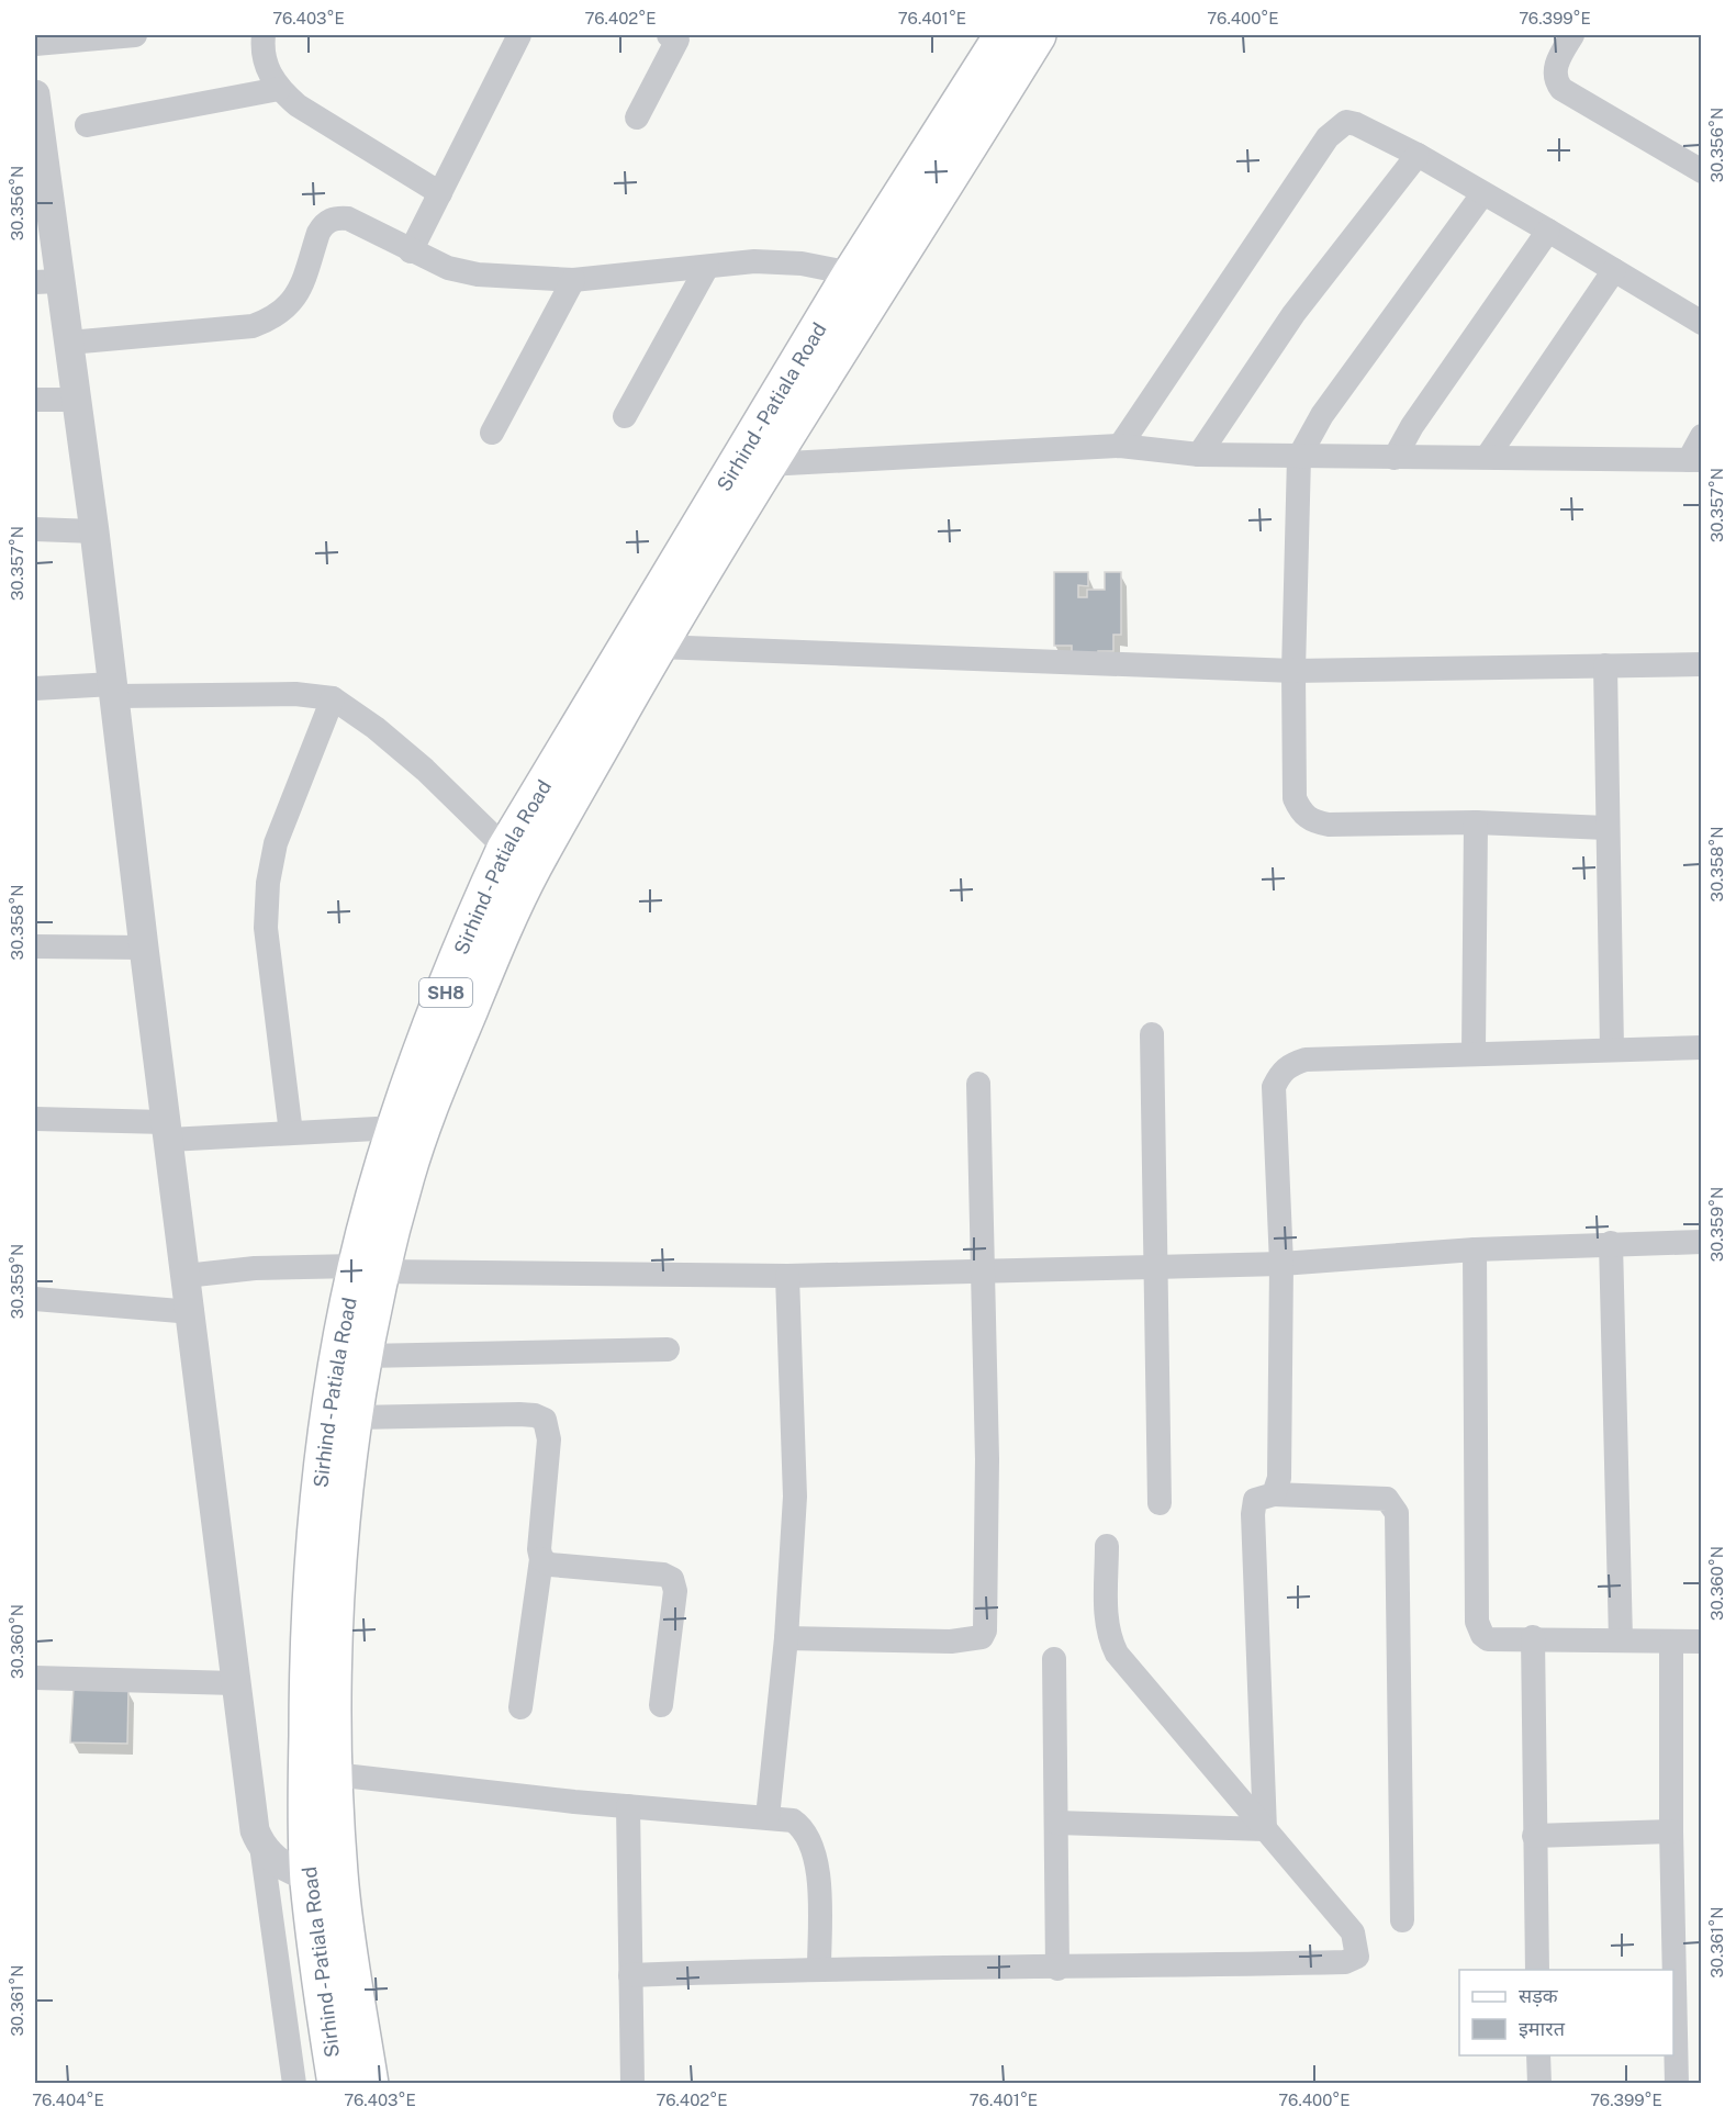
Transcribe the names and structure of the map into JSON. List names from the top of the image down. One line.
{"streets":{"main road":["Sirhind - Patiala Road","SH8"]},"legend":["सड़क","इमारत"],"coordinates":["76.403°E","76.402°E","76.401°E","76.400°E","76.399°E","30.356°N","30.357°N","30.358°N","30.359°N","30.360°N","30.361°N","76.404°E"]}
